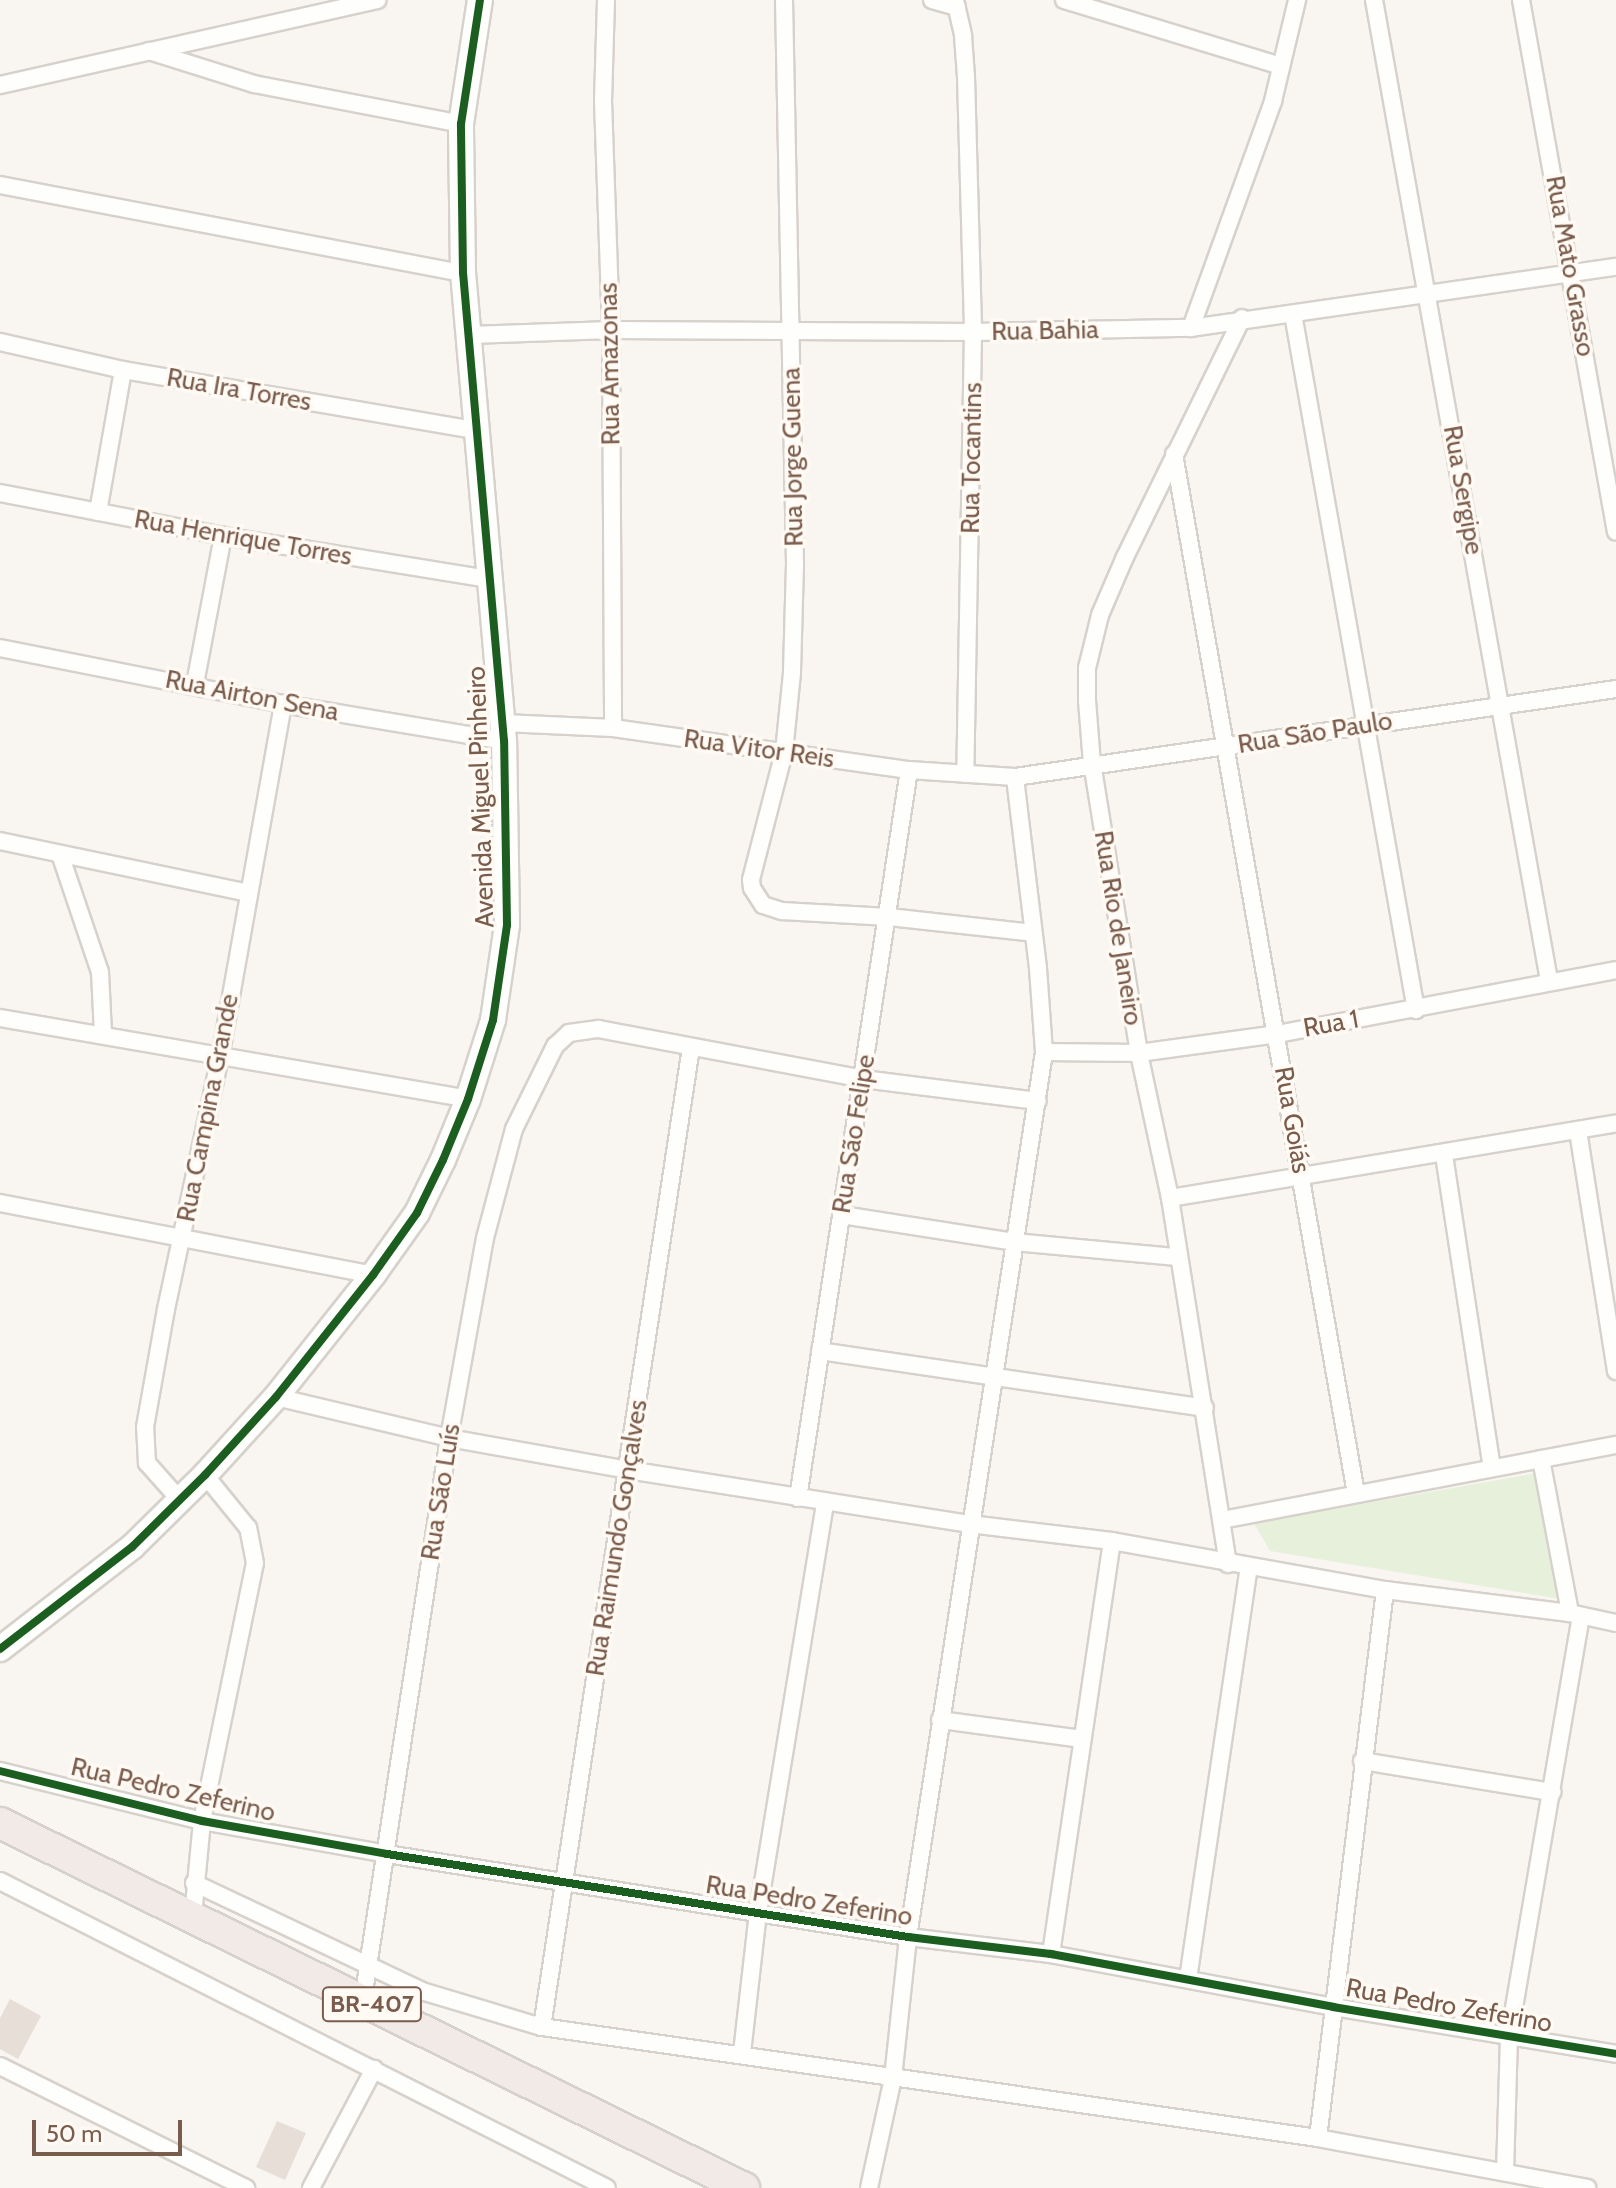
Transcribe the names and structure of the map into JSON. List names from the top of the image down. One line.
{"streets":{"highway":["BR-407"],"street":["Rua Mato Grasso","Rua Bahia","Rua Amazonas","Rua Ira Torres","Rua Jorge Guena","Rua Tocantins","Rua Sergipe","Rua Henrique Torres","Rua Airton Sena","Rua São Paulo","Rua Vitor Reis","Avenida Miguel Pinheiro","Rua Rio de Janeiro","Rua 1","Rua Campina Grande","Rua Goiás","Rua São Felipe","Rua São Luís","Rua Raimundo Gonçalves","Rua Pedro Zeferino"]},"crossings":[["Rua Mato Grasso","Rua Bahia"],["Rua Bahia","Rua Amazonas"],["Rua Bahia","Rua Jorge Guena"],["Rua Bahia","Rua Tocantins"],["Rua Bahia","Rua Sergipe"],["Rua Bahia","Avenida Miguel Pinheiro"],["Rua Bahia","Rua Rio de Janeiro"],["Rua Amazonas","Rua Vitor Reis"],["Rua Ira Torres","Avenida Miguel Pinheiro"],["Rua Jorge Guena","Rua Vitor Reis"],["Rua Jorge Guena","Rua São Felipe"],["Rua Tocantins","Rua Vitor Reis"],["Rua Sergipe","Rua São Paulo"],["Rua Sergipe","Rua 1"],["Rua Henrique Torres","Avenida Miguel Pinheiro"],["Rua Airton Sena","Rua Vitor Reis"],["Rua Airton Sena","Avenida Miguel Pinheiro"],["Rua Airton Sena","Rua Campina Grande"],["Rua São Paulo","Rua Vitor Reis"],["Rua São Paulo","Rua Rio de Janeiro"],["Rua São Paulo","Rua Goiás"],["Rua Vitor Reis","Avenida Miguel Pinheiro"],["Rua Vitor Reis","Rua São Felipe"],["Avenida Miguel Pinheiro","Rua Campina Grande"],["Rua Rio de Janeiro","Rua 1"],["Rua Rio de Janeiro","Rua Goiás"],["Rua 1","Rua Goiás"],["Rua São Luís","Rua Raimundo Gonçalves"],["Rua São Luís","Rua Pedro Zeferino"],["Rua São Luís","BR-407"],["Rua Raimundo Gonçalves","Rua Pedro Zeferino"]],"scale_bar":"50 m"}
